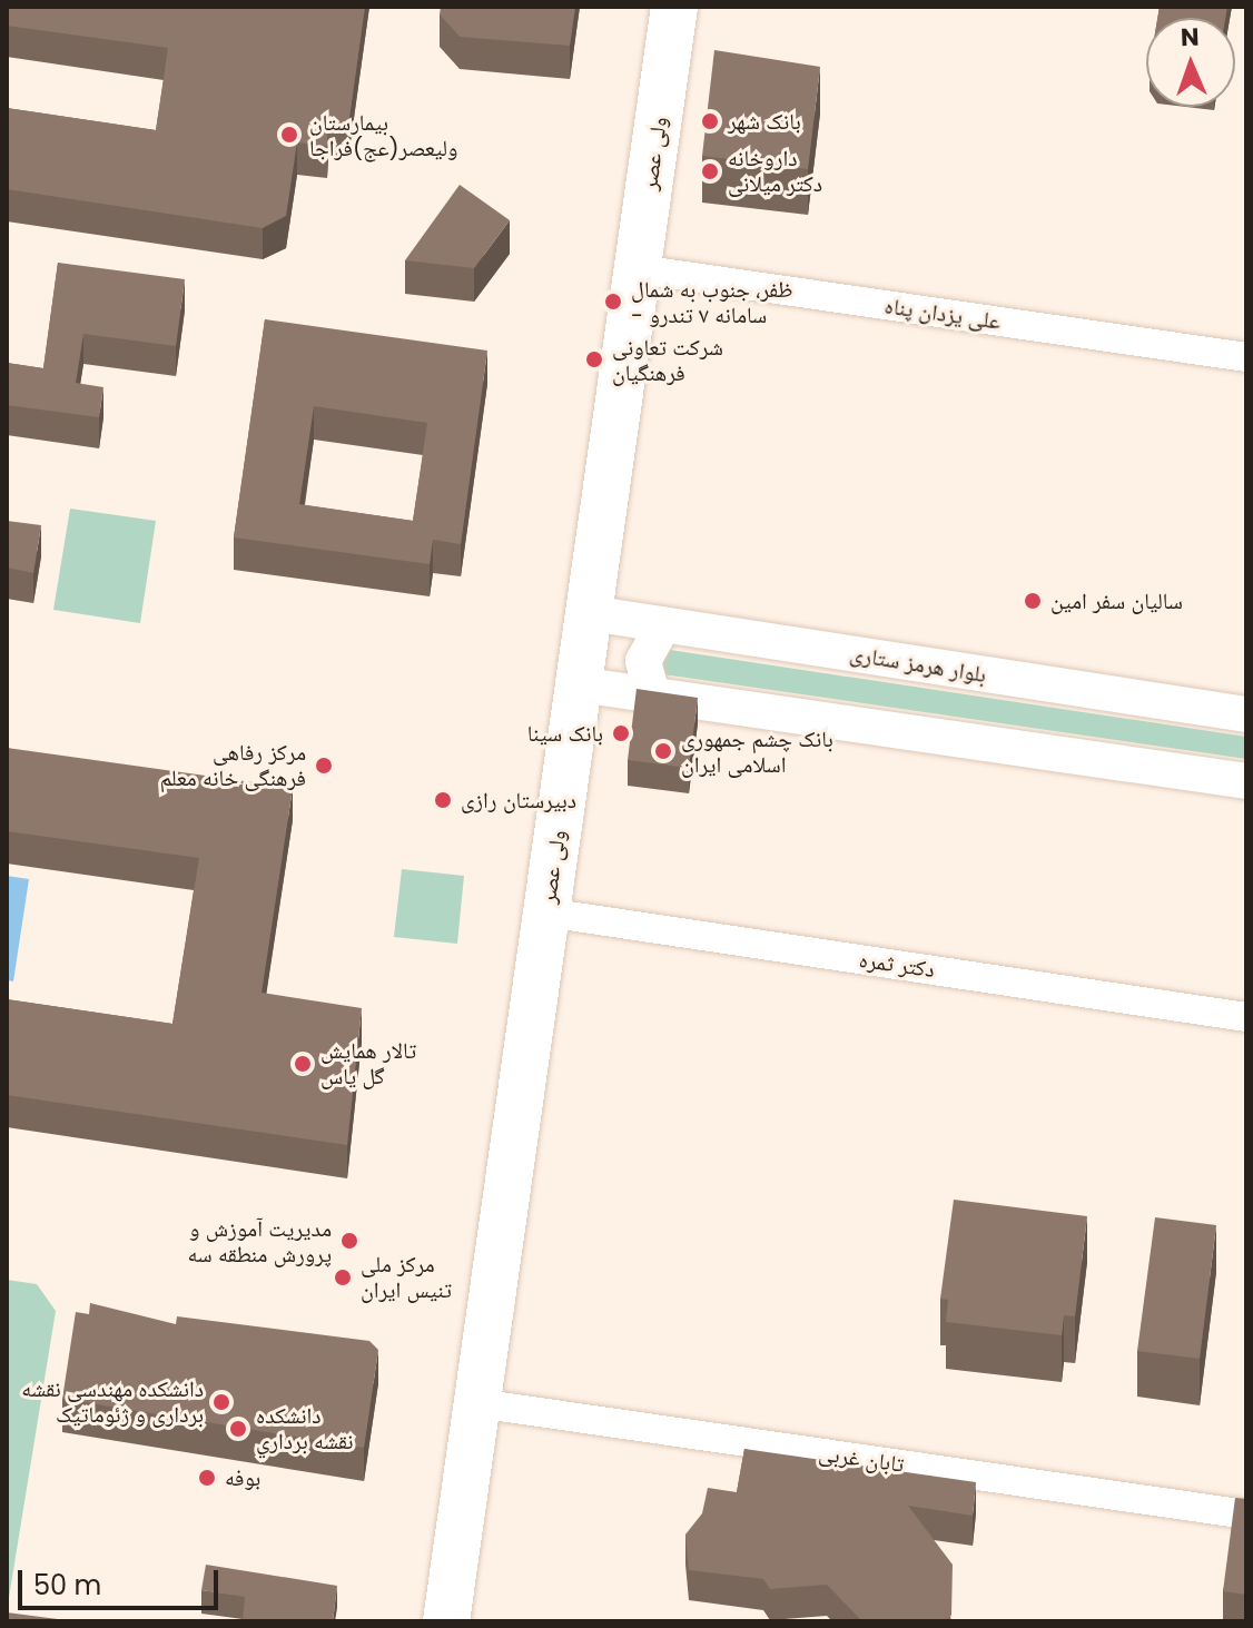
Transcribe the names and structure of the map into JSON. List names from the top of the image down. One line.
{"streets":{"main road":["ولی عصر"],"street":["علی یزدان پناه","بلوار هرمز ستاری","دکتر ثمره","تابان غربی"]},"crossings":[["ولی عصر","علی یزدان پناه"],["ولی عصر","بلوار هرمز ستاری"],["ولی عصر","دکتر ثمره"],["ولی عصر","تابان غربی"]],"places":["بانک شهر","بیمارستان ولیعصر(عج)فراجا","داروخانه دکتر میلانی","ظفر، جنوب به شمال - سامانه ۷ تندرو","شرکت تعاونی فرهنگیان","سالیان سفر امین","بانک سینا","بانک چشم جمهوری اسلامی ایران","مرکز رفاهی فرهنگی خانه معلم","دبیرستان رازی","تالار همایش گل یاس","مدیریت آموزش و پرورش منطقه سه","مرکز ملی تنیس ایران","دانشکده مهندسی نقشه برداری و ژئوماتیک","دانشكده نقشه برداري","بوفه"],"scale_bar":"50 m","north":"top"}
